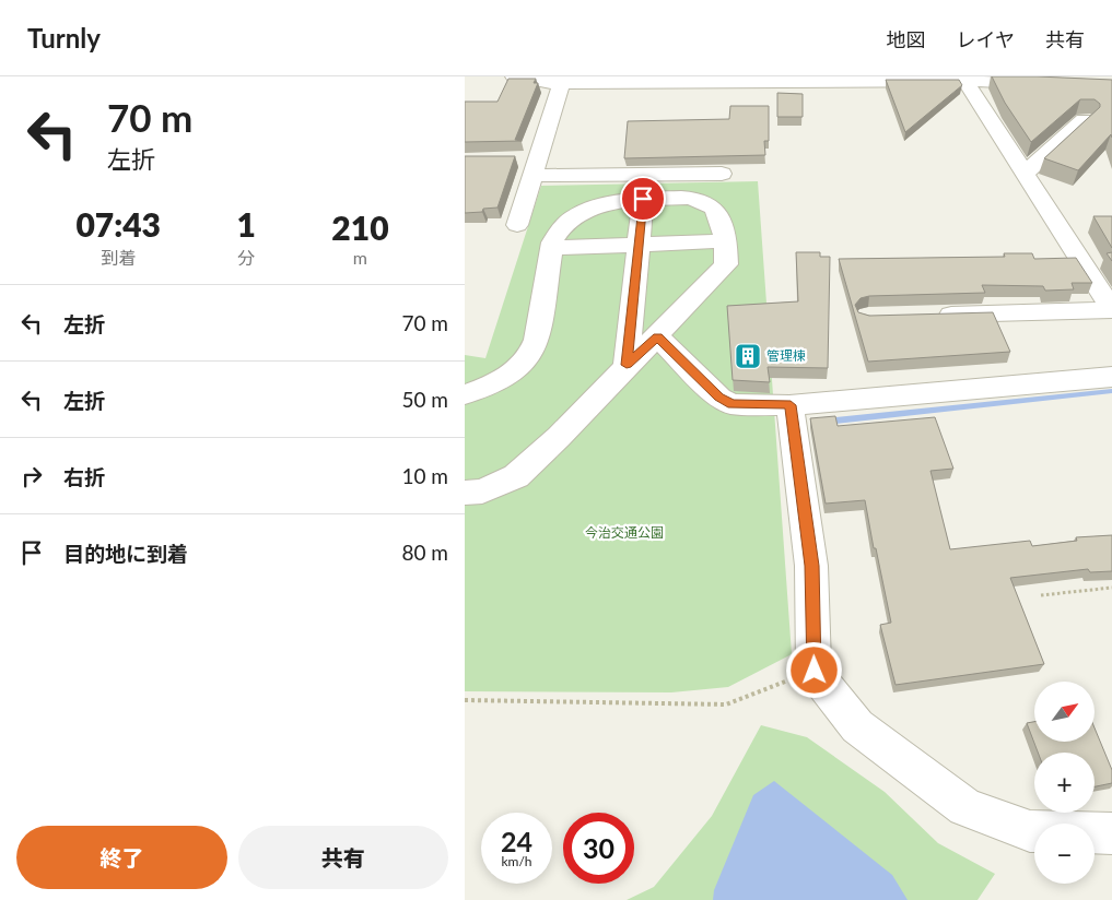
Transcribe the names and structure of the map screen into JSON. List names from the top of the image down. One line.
{"parks":["今治交通公園"],"places":{"building":["管理棟"]},"north":"top right","page":{"header":"Turnly","nav":["地図","レイヤ","共有"],"turn":["70 m","左折"],"eta":["07:43","到着","1","分","210","m"],"list":[{"name":"左折","value":"70 m"},{"name":"左折","value":"50 m"},{"name":"右折","value":"10 m"},{"name":"目的地に到着","value":"80 m"}],"map_buttons":["+","−"],"speed":"24 km/h","limit":"30","buttons":["終了","共有"]}}
